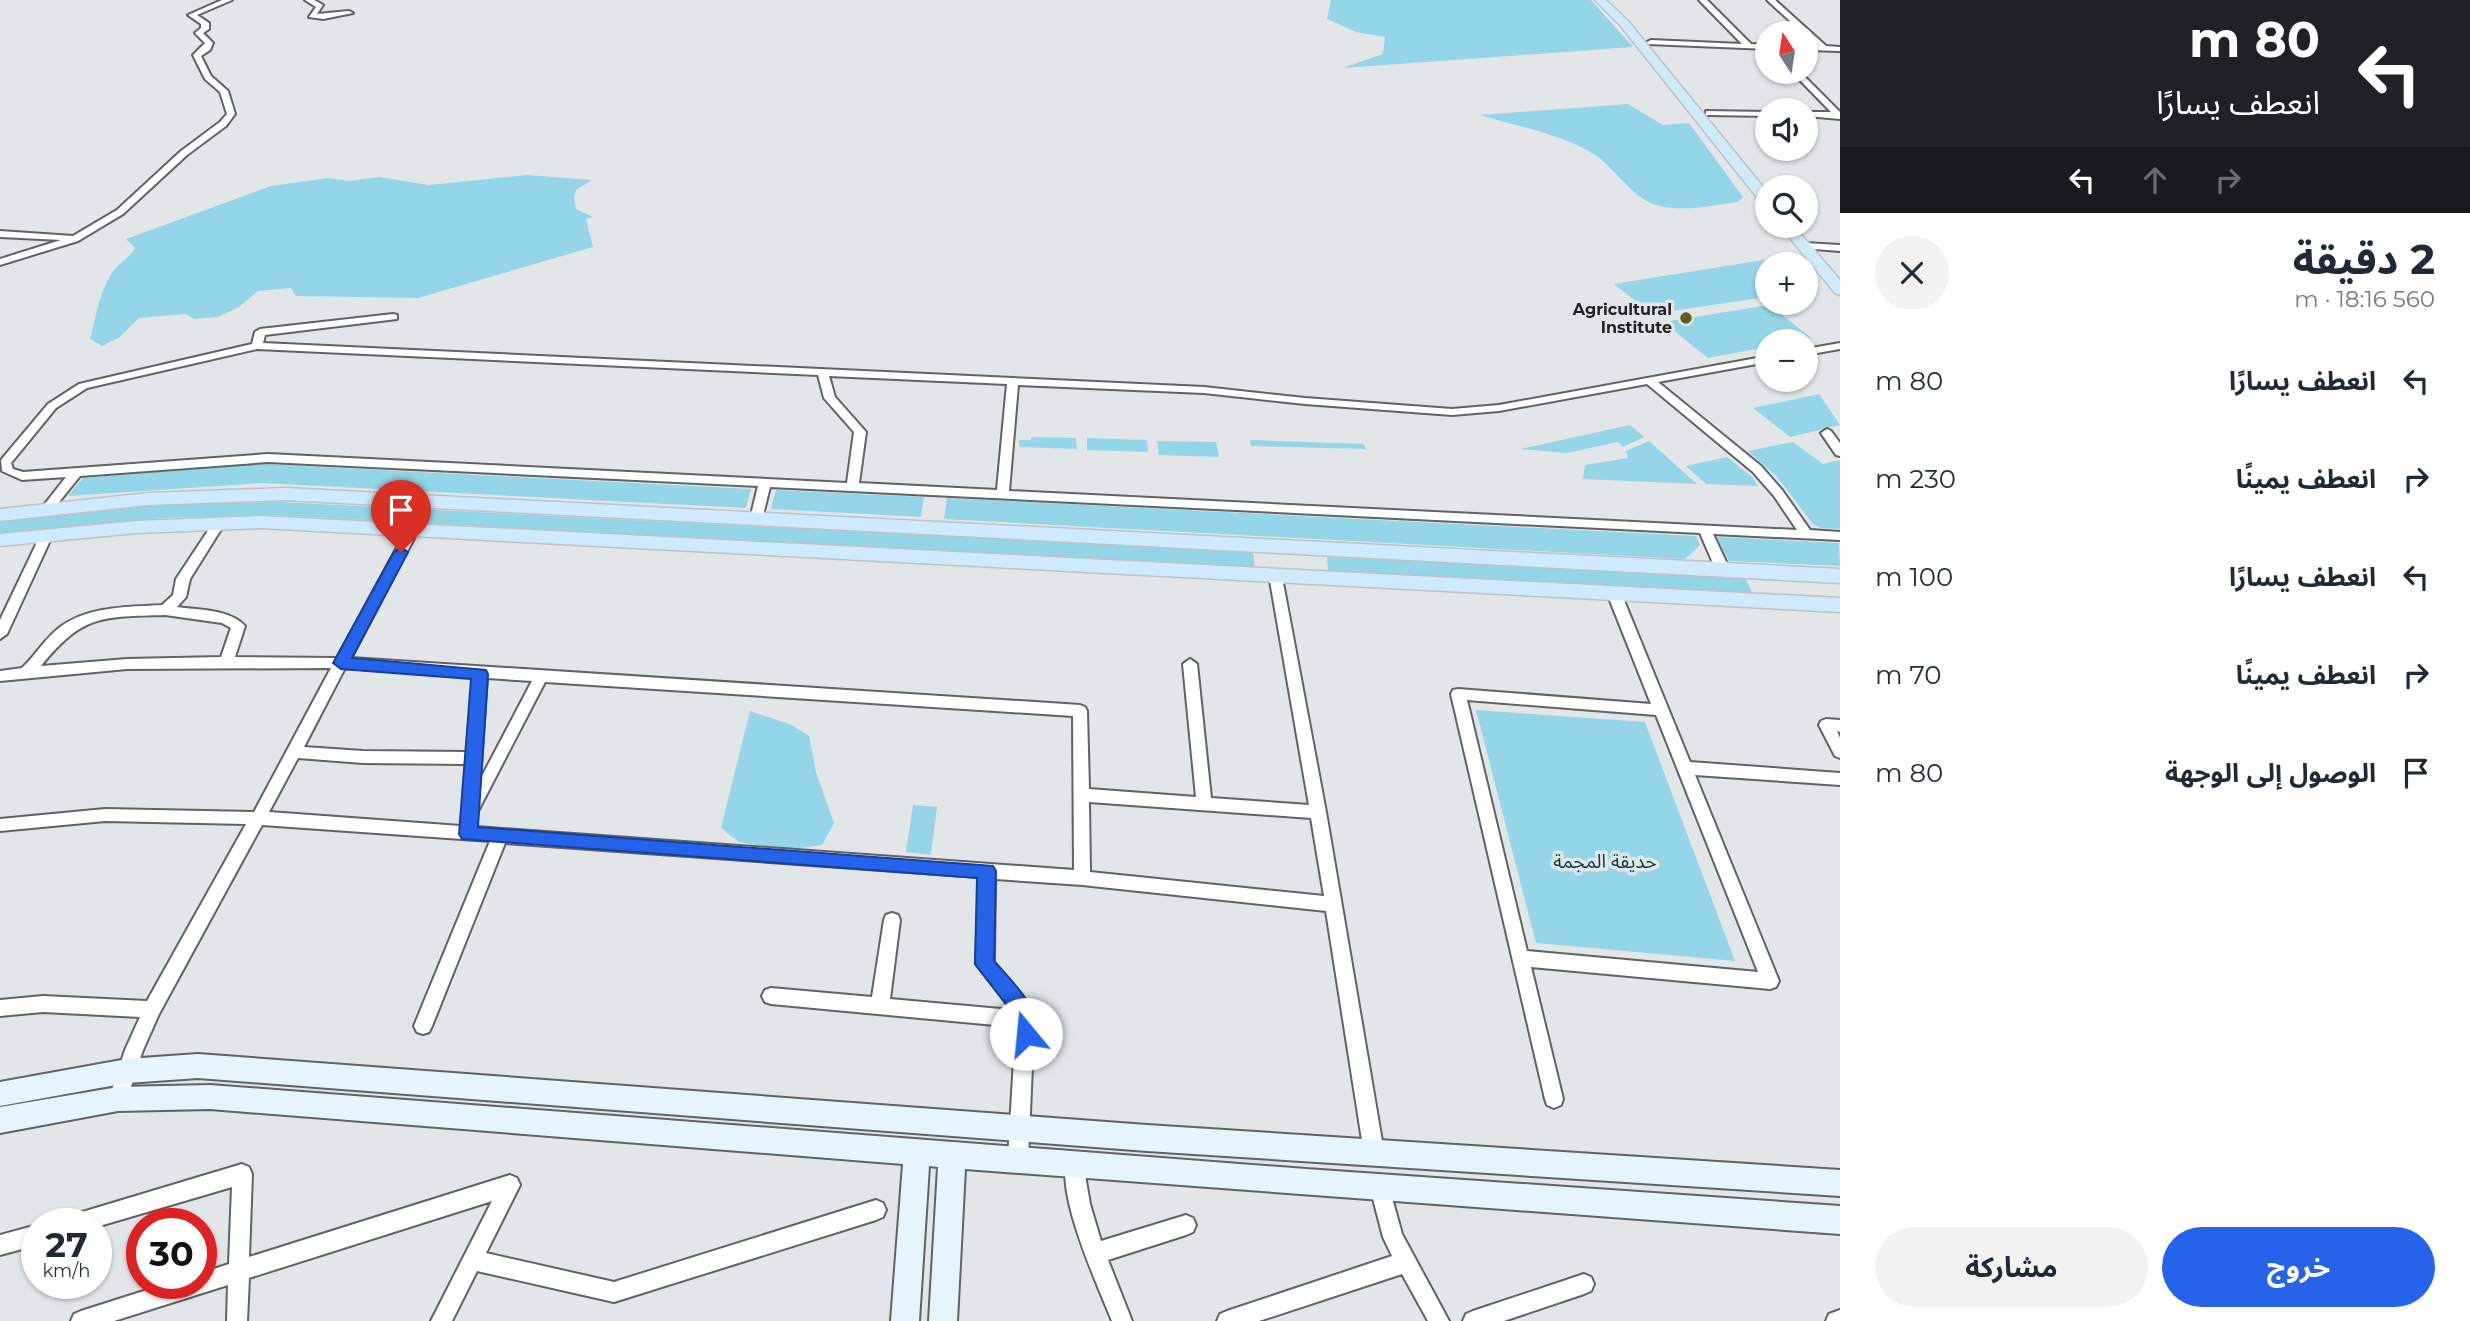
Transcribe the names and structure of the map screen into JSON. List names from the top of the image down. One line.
{"parks":["حديقة المجمة"],"places":["Agricultural Institute"],"north":"top","page":{"turn":["80 m","انعطف يسارًا"],"map_buttons":["+","−"],"heading":["2 دقيقة","560 m · 18:16"],"list":[{"name":"انعطف يسارًا","value":"80 m"},{"name":"انعطف يمينًا","value":"230 m"},{"name":"انعطف يسارًا","value":"100 m"},{"name":"انعطف يمينًا","value":"70 m"},{"name":"الوصول إلى الوجهة","value":"80 m"}],"speed":"27 km/h","limit":"30","buttons":["خروج","مشاركة"]}}
